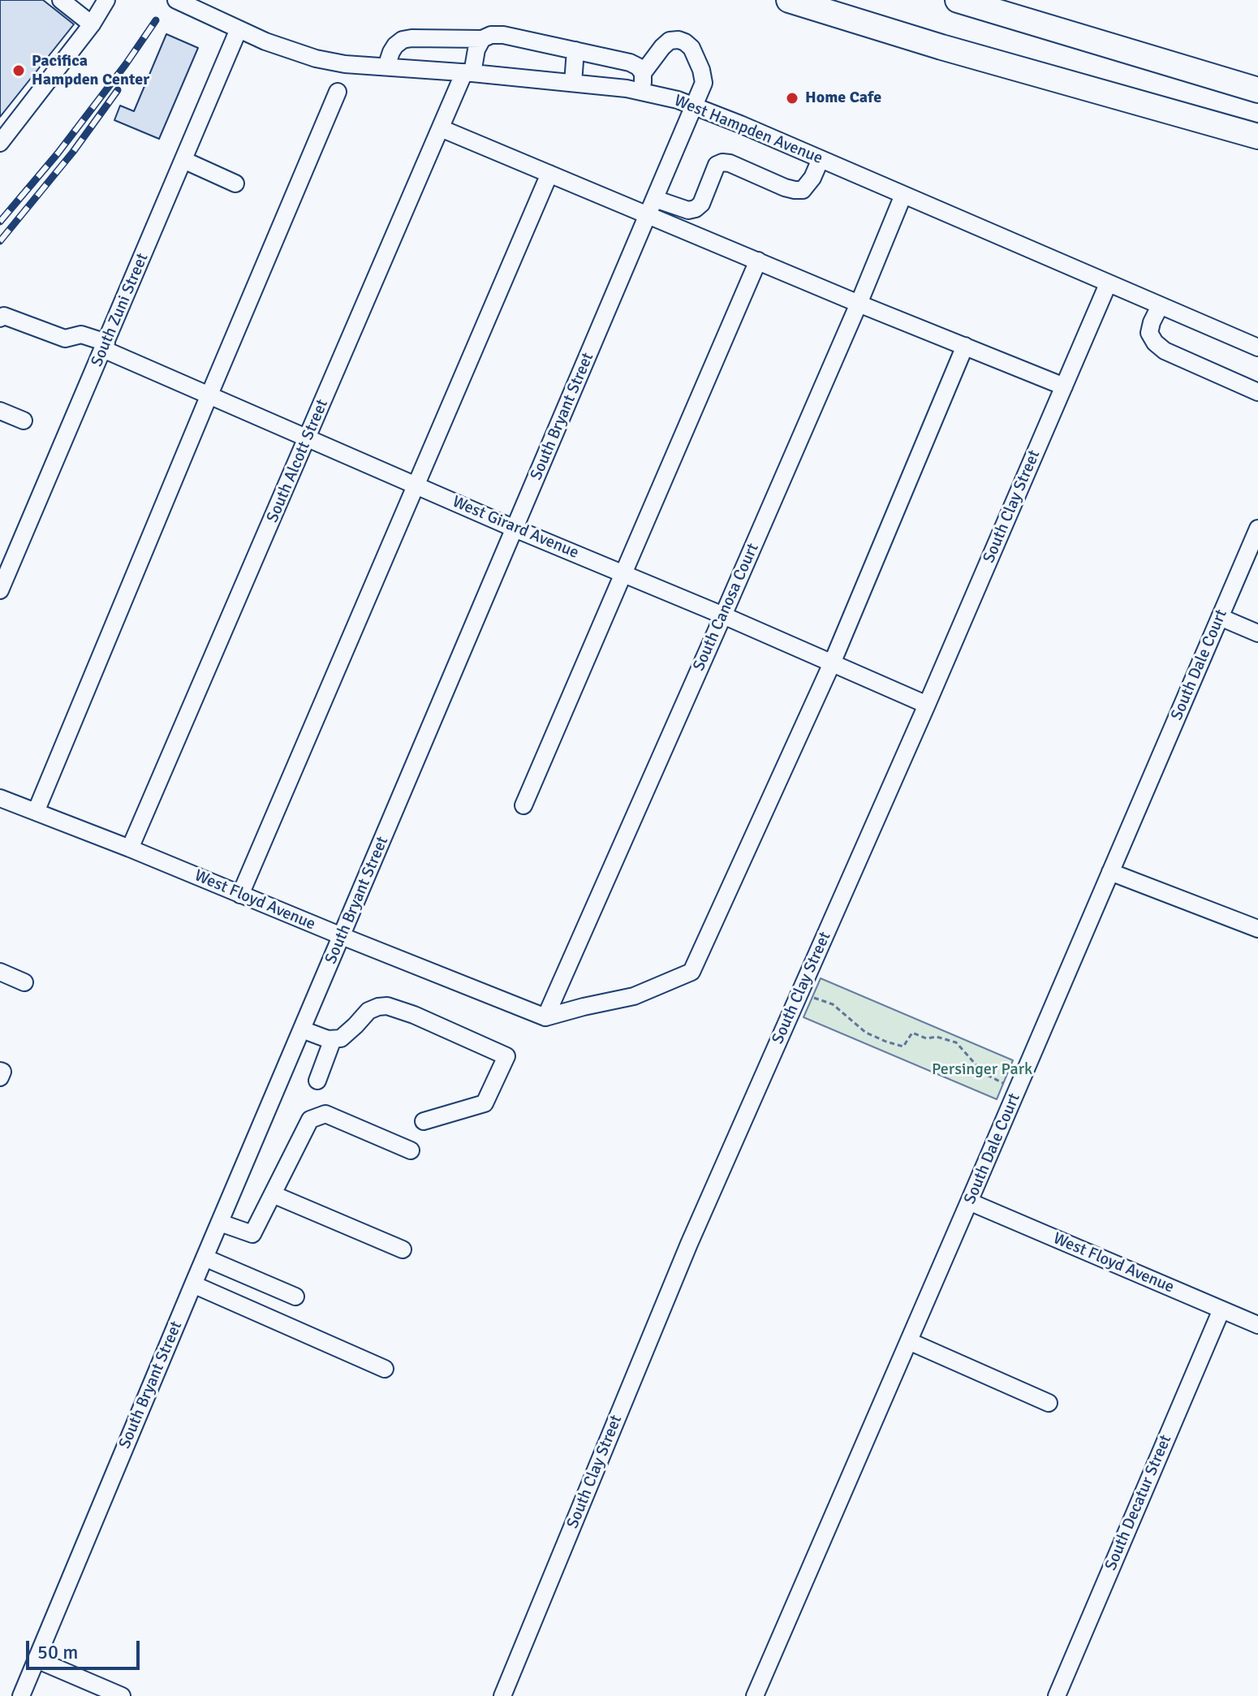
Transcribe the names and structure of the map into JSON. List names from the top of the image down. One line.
{"streets":{"street":["West Hampden Avenue","South Zuni Street","South Bryant Street","South Alcott Street","South Clay Street","West Girard Avenue","South Canosa Court","South Dale Court","West Floyd Avenue","South Decatur Street"]},"crossings":[["West Hampden Avenue","South Zuni Street"],["West Hampden Avenue","South Bryant Street"],["West Hampden Avenue","South Alcott Street"],["West Hampden Avenue","South Clay Street"],["West Hampden Avenue","South Canosa Court"],["South Zuni Street","West Girard Avenue"],["South Bryant Street","West Girard Avenue"],["South Bryant Street","West Floyd Avenue"],["South Alcott Street","West Girard Avenue"],["South Alcott Street","West Floyd Avenue"],["South Clay Street","West Girard Avenue"],["West Girard Avenue","South Canosa Court"],["South Canosa Court","West Floyd Avenue"],["South Dale Court","West Floyd Avenue"],["West Floyd Avenue","South Decatur Street"]],"parks":["Persinger Park"],"places":["Pacifica Hampden Center","Home Cafe"],"scale_bar":"50 m"}
